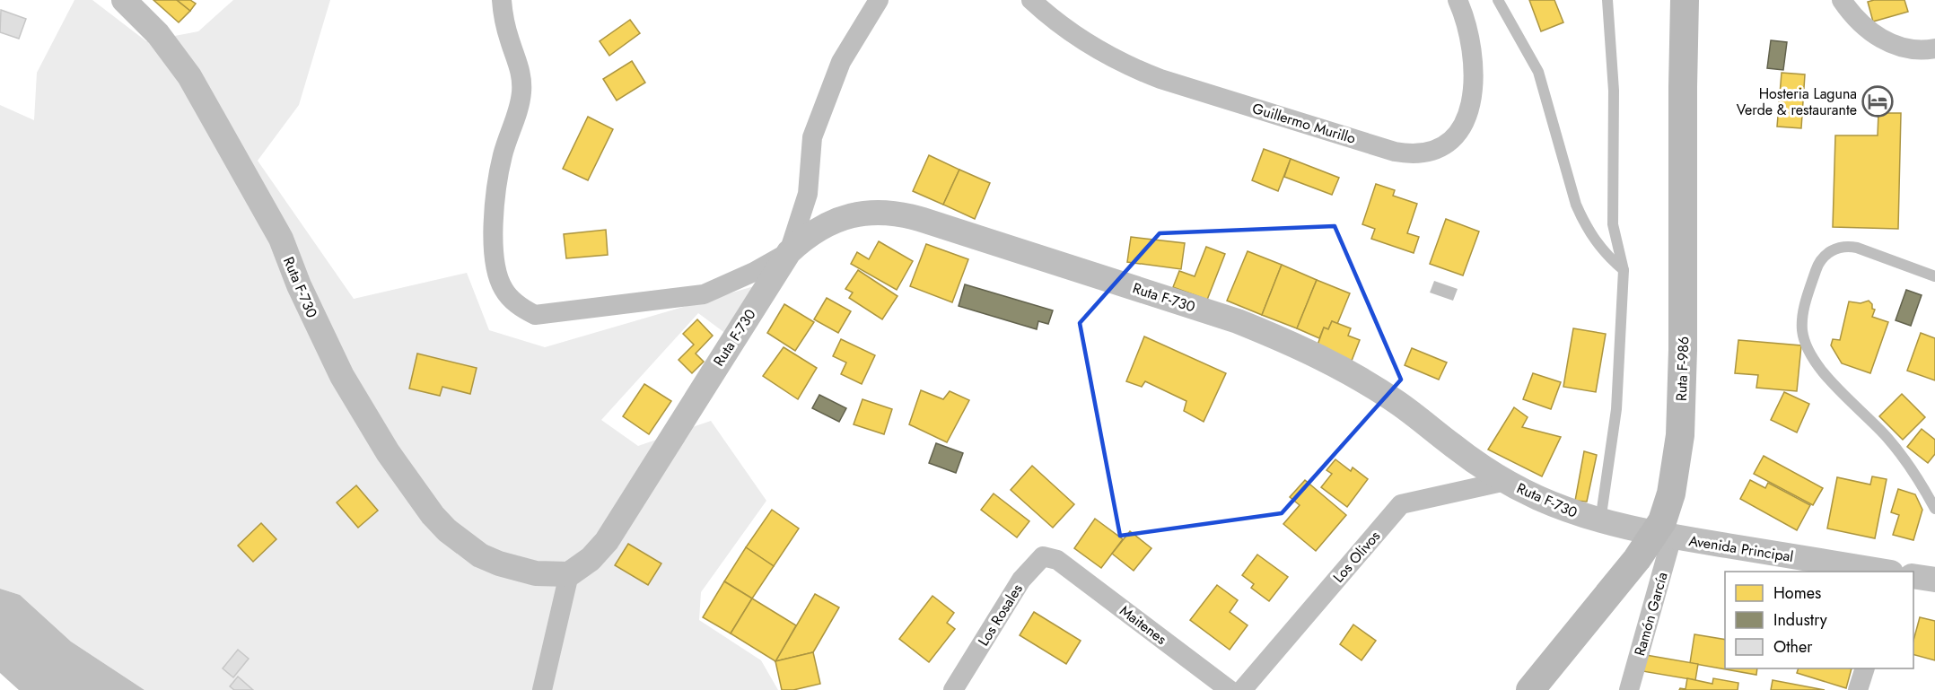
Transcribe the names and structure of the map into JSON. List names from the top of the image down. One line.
{"streets":{"main road":["Ruta F-986"],"street":["Guillermo Murillo","Ruta F-730","Avenida Principal","Los Olivos","Ramón García","Los Rosales","Maitenes"]},"crossings":[["Ruta F-730","Ruta F-986"],["Ruta F-730","Avenida Principal"],["Ruta F-730","Los Olivos"],["Ruta F-730","Ramón García"],["Ruta F-986","Avenida Principal"],["Ruta F-986","Ramón García"],["Avenida Principal","Ramón García"],["Los Rosales","Maitenes"]],"places":{"hotel":["Hosteria Laguna Verde & restaurante"]},"legend":["Homes","Industry","Other"]}
